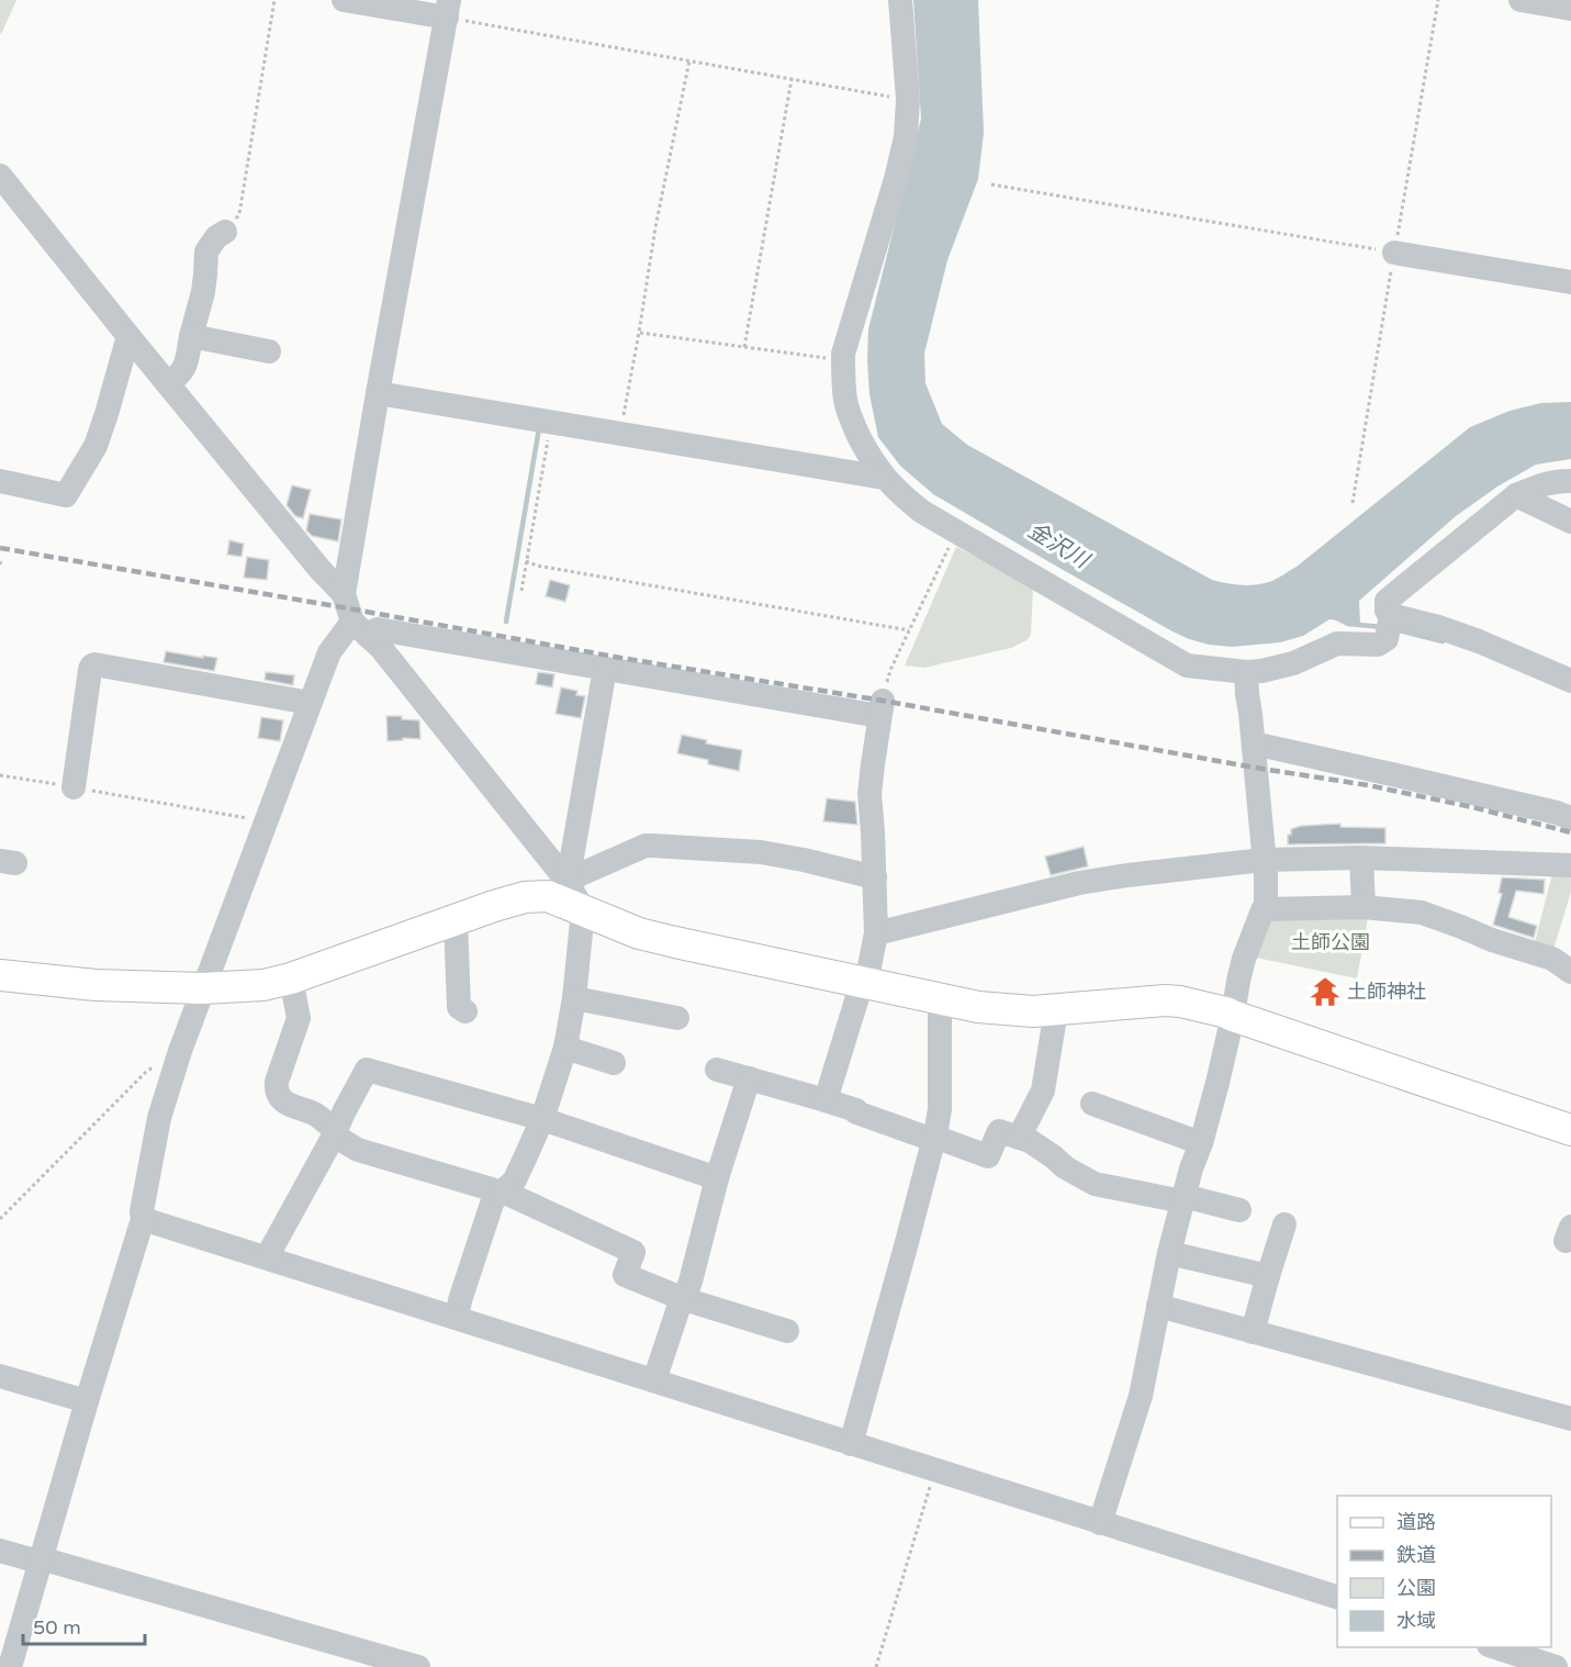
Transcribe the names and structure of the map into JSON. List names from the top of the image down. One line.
{"water":["金沢川"],"parks":["土師公園"],"places":{"temple":["土師神社"]},"legend":["道路","鉄道","公園","水域"],"scale_bar":"50 m"}
